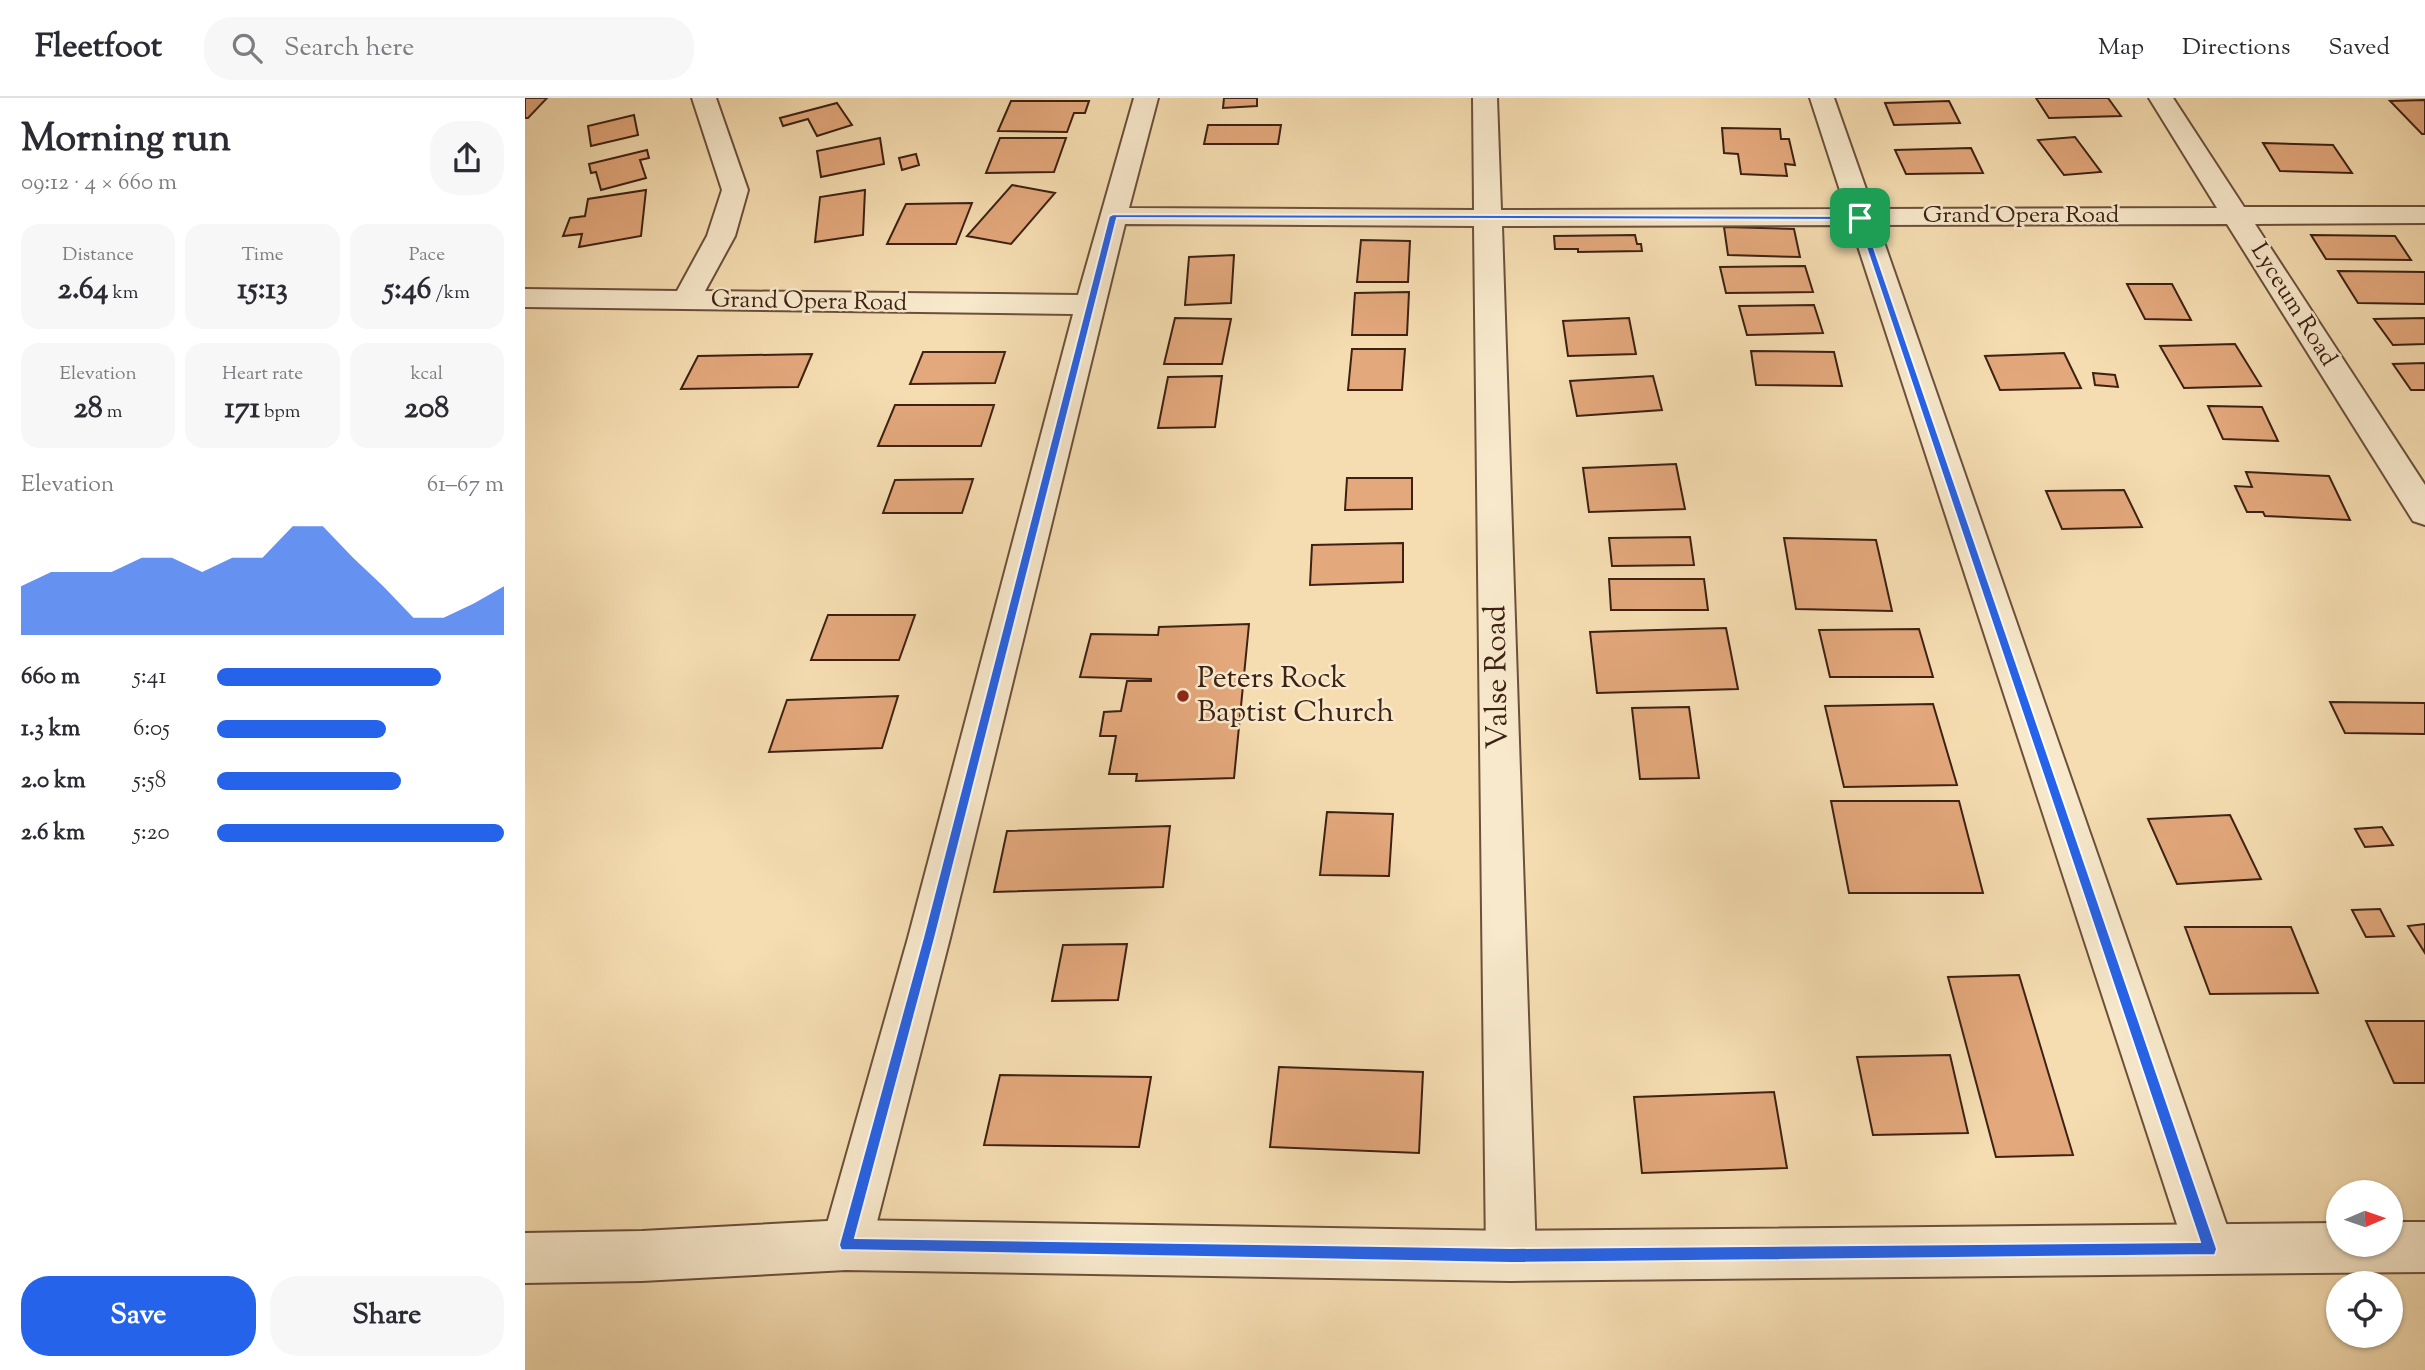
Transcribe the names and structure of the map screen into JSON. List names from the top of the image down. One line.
{"streets":{"street":["Grand Opera Road","Lyceum Road","Valse Road"]},"crossings":[["Grand Opera Road","Lyceum Road"],["Grand Opera Road","Valse Road"]],"places":["Peters Rock Baptist Church"],"north":"right","page":{"header":"Fleetfoot","search":"Search here","nav":["Map","Directions","Saved"],"heading":["Morning run","09:12 · 4 × 660 m"],"stats":[["Distance","2.64 km"],["Time","15:13"],["Pace","5:46 /km"],["Elevation","28 m"],["Heart rate","171 bpm"],["kcal","208"]],"chart":["Elevation","61–67 m"],"list":[{"name":"660 m","note":"5:41"},{"name":"1.3 km","note":"6:05"},{"name":"2.0 km","note":"5:58"},{"name":"2.6 km","note":"5:20"}],"buttons":["Save","Share"]}}
